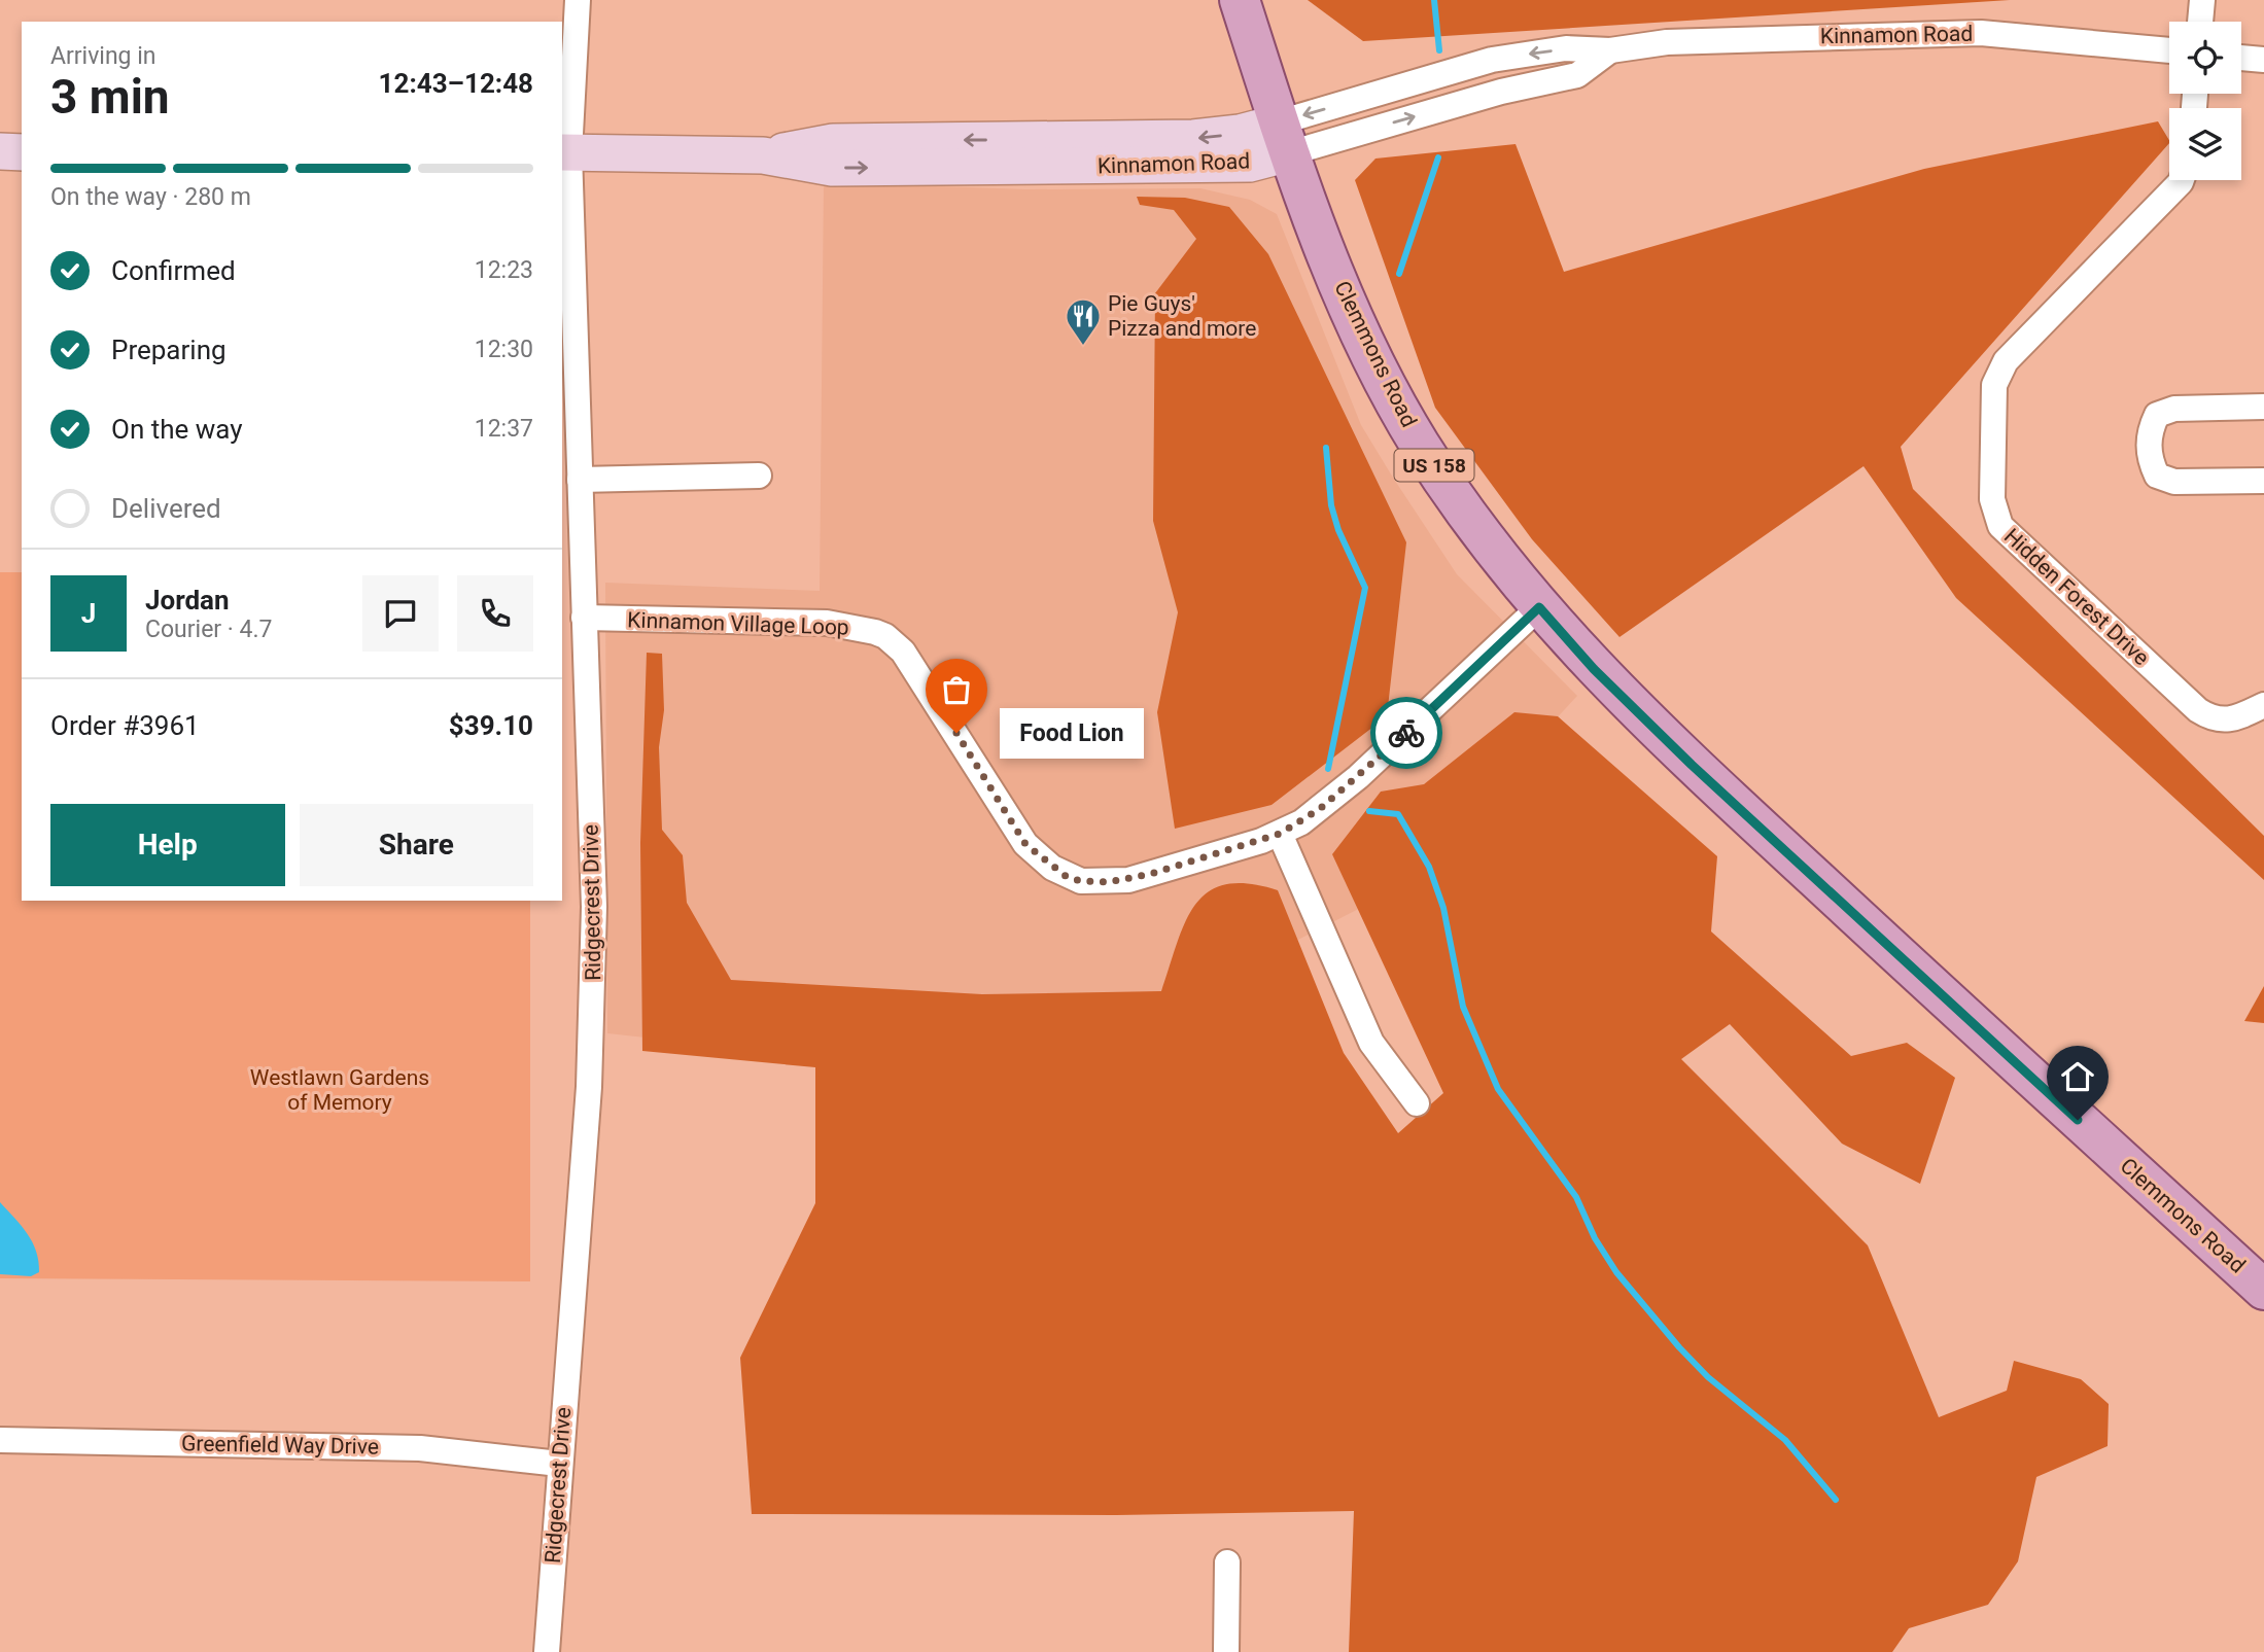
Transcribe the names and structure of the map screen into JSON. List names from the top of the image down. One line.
{"streets":{"main road":["Kinnamon Road","Clemmons Road","US 158"],"street":["Hidden Forest Drive","Kinnamon Village Loop","Ridgecrest Drive","Greenfield Way Drive"]},"crossings":[["Kinnamon Road","Clemmons Road"],["Kinnamon Road","US 158"],["Kinnamon Road","Ridgecrest Drive"],["Clemmons Road","US 158"],["Clemmons Road","Kinnamon Village Loop"],["Kinnamon Village Loop","Ridgecrest Drive"],["Ridgecrest Drive","Greenfield Way Drive"]],"parks":["Westlawn Gardens of Memory"],"places":{"restaurant":["Pie Guys' Pizza and more"],"other":["Food Lion"]},"page":{"heading":["3 min","Arriving in","12:43–12:48"],"panel":["Jordan","Courier · 4.7","Order #3961","$39.10"],"bar":"On the way · 280 m","list":[["Confirmed","12:23"],["Preparing","12:30"],["On the way","12:37"],"Delivered"],"round":"J","bubble":"Food Lion","buttons":["Help","Share"]}}
